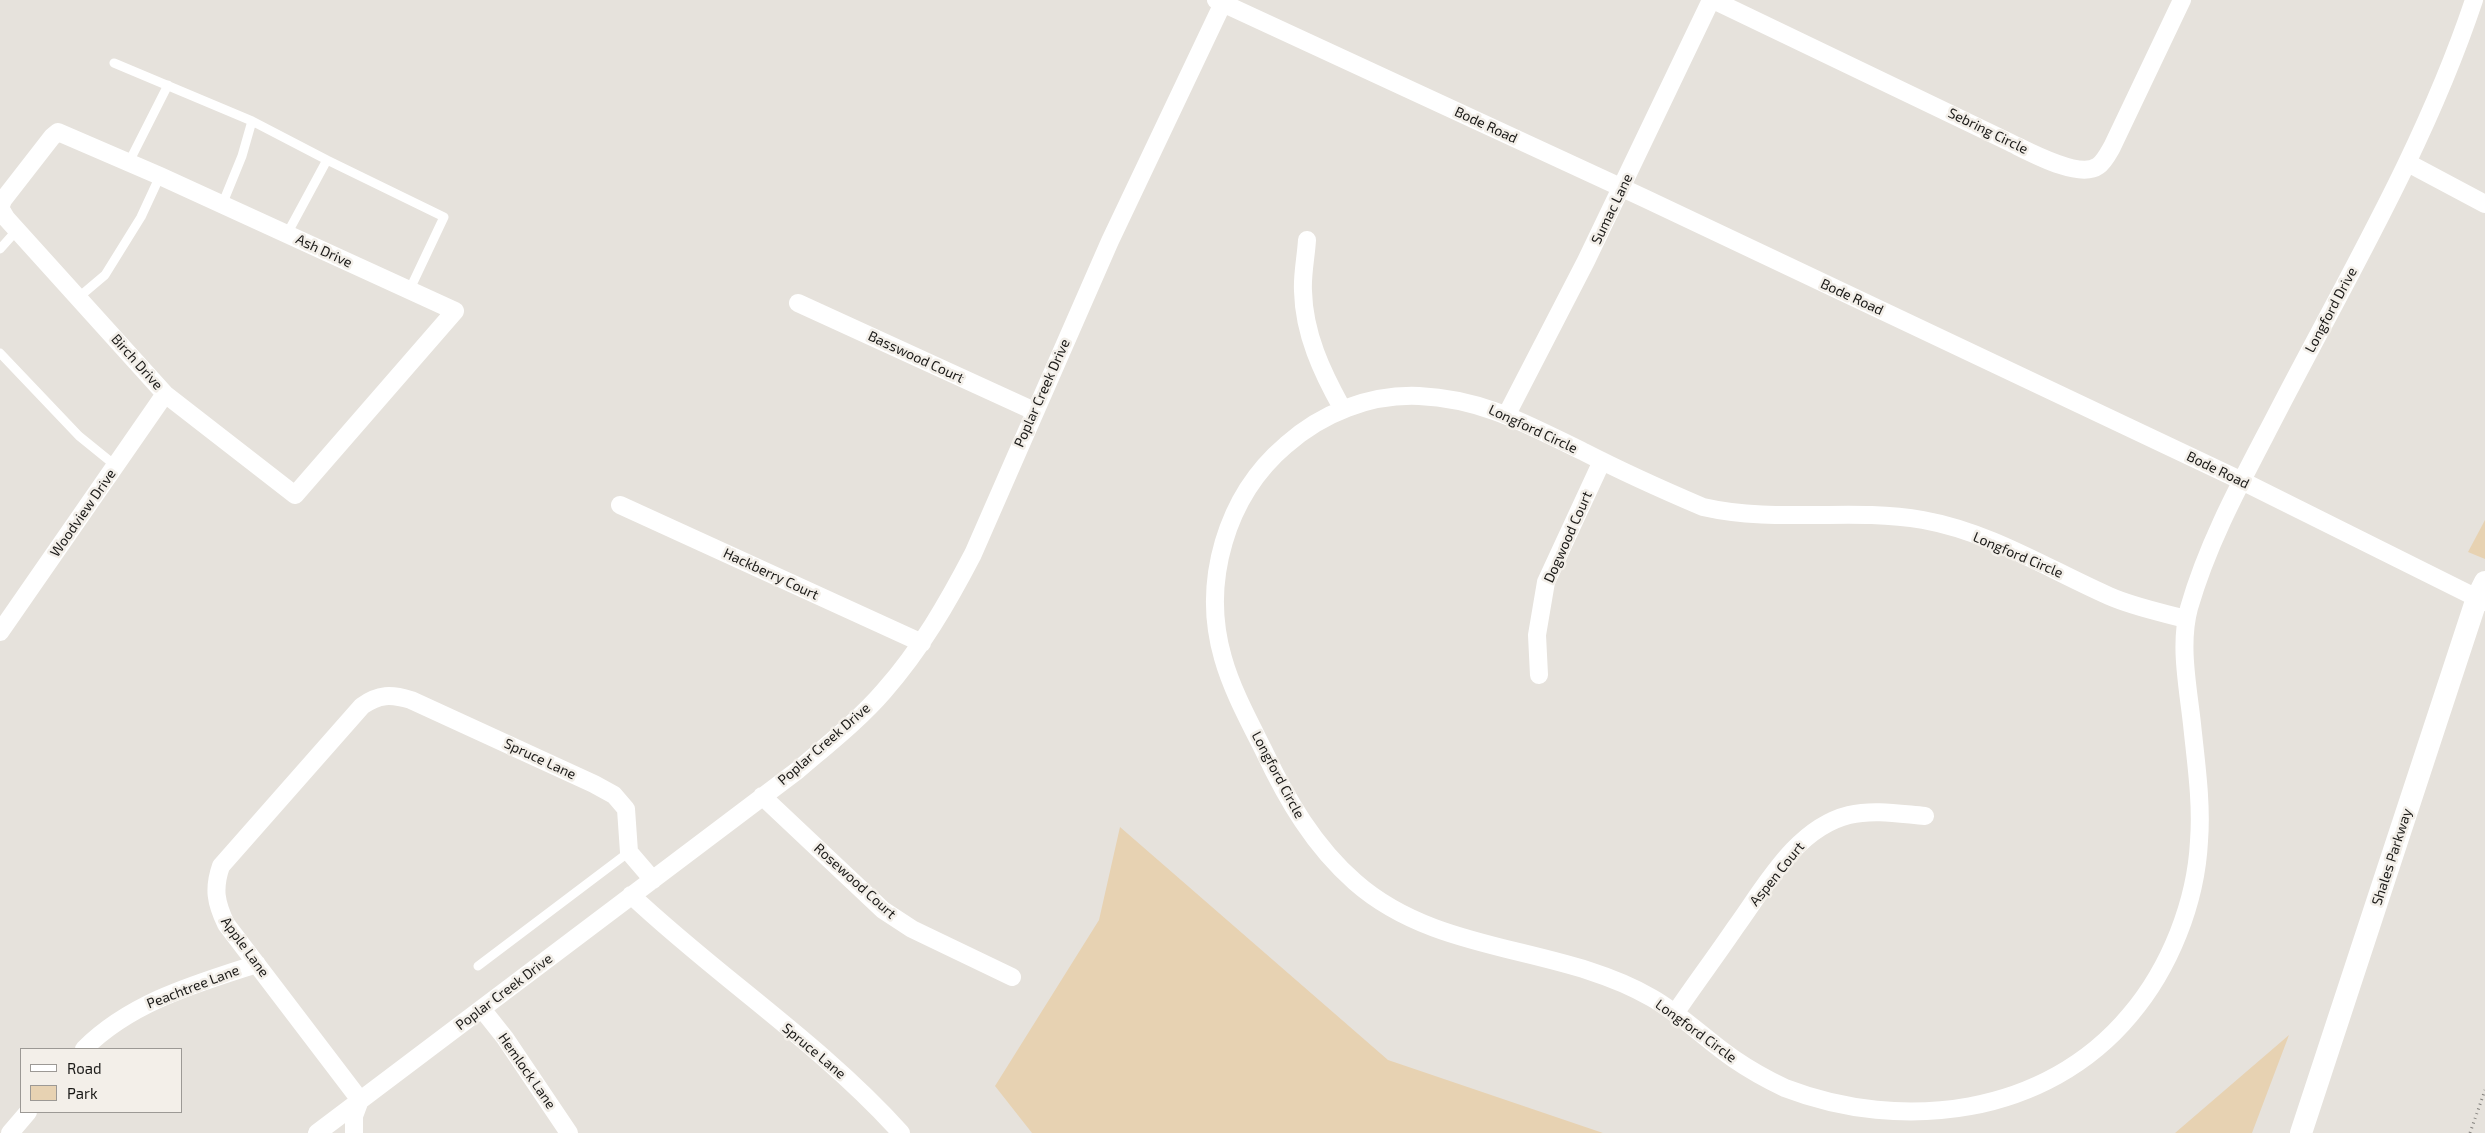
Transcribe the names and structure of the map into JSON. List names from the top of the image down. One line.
{"streets":{"street":["Bode Road","Sebring Circle","Sumac Lane","Ash Drive","Longford Drive","Basswood Court","Birch Drive","Poplar Creek Drive","Longford Circle","Woodview Drive","Dogwood Court","Hackberry Court","Spruce Lane","Shales Parkway","Aspen Court","Rosewood Court","Apple Lane","Peachtree Lane","Hemlock Lane"]},"crossings":[["Bode Road","Sumac Lane"],["Bode Road","Longford Drive"],["Bode Road","Poplar Creek Drive"],["Bode Road","Shales Parkway"],["Sebring Circle","Sumac Lane"],["Sumac Lane","Longford Circle"],["Ash Drive","Birch Drive"],["Longford Drive","Longford Circle"],["Basswood Court","Poplar Creek Drive"],["Birch Drive","Woodview Drive"],["Poplar Creek Drive","Hackberry Court"],["Poplar Creek Drive","Spruce Lane"],["Poplar Creek Drive","Rosewood Court"],["Poplar Creek Drive","Apple Lane"],["Poplar Creek Drive","Hemlock Lane"],["Longford Circle","Dogwood Court"],["Longford Circle","Aspen Court"],["Spruce Lane","Apple Lane"],["Apple Lane","Peachtree Lane"]],"legend":["Road","Park"]}
